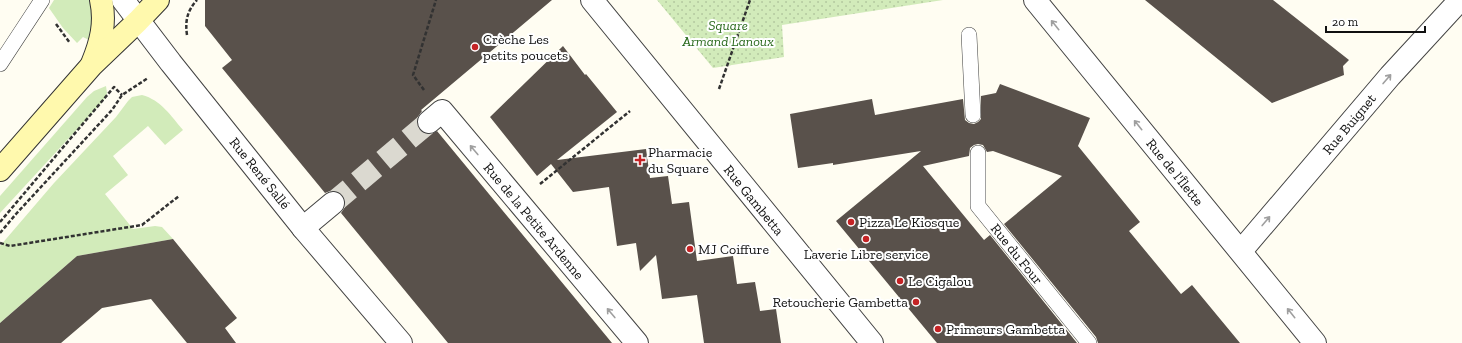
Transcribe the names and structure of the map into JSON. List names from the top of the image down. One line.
{"streets":{"street":["Rue Buignet","Rue de l'Îlette","Rue René Sallé","Rue Gambetta","Rue de la Petite Ardenne"],"lane":["Rue du Four"]},"crossings":[["Rue Buignet","Rue de l'Îlette"]],"one_way":["Rue Buignet","Rue de l'Îlette","Rue de la Petite Ardenne"],"parks":["Square Armand Lanoux"],"places":{"other":["Crèche Les petits poucets","Pizza Le Kiosque","Laverie Libre service","MJ Coiffure","Le Cigalou","Retoucherie Gambetta","Primeurs Gambetta"],"health":["Pharmacie du Square"]},"scale_bar":"20 m"}
